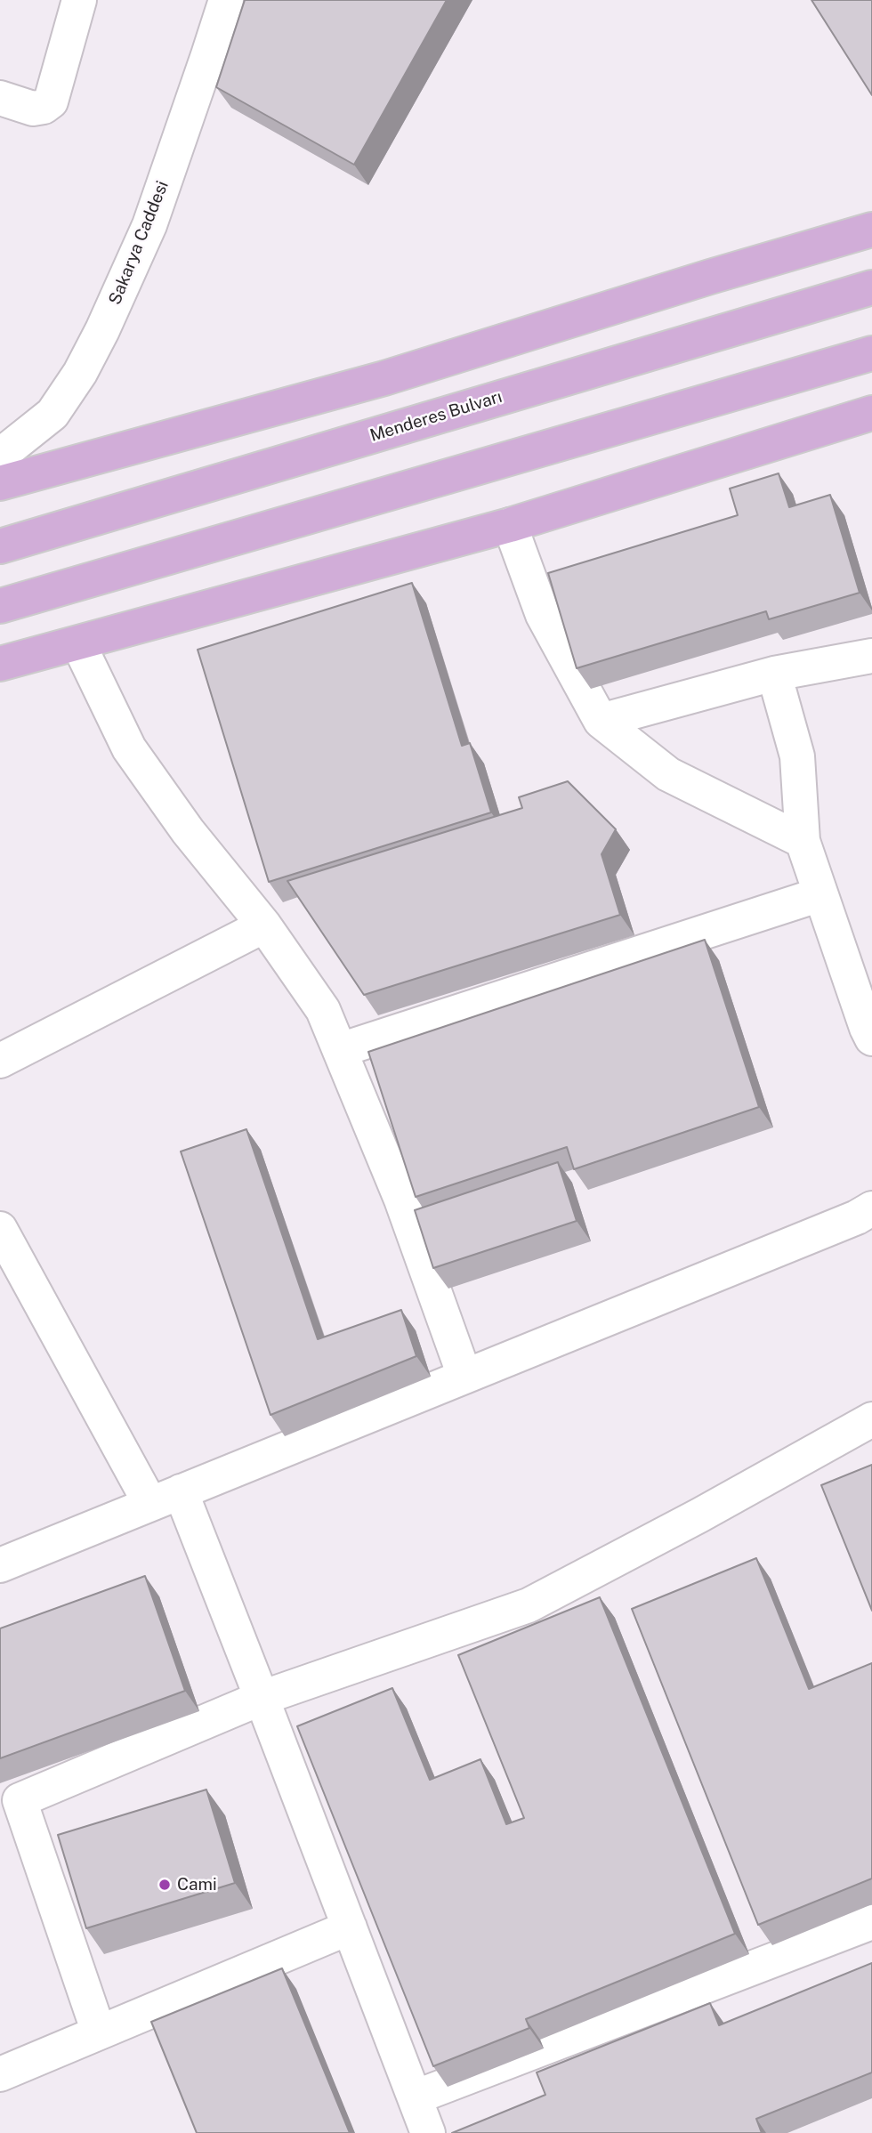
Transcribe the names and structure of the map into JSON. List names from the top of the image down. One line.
{"streets":{"main road":["Menderes Bulvarı"],"street":["Sakarya Caddesi"]},"places":["Cami"]}
